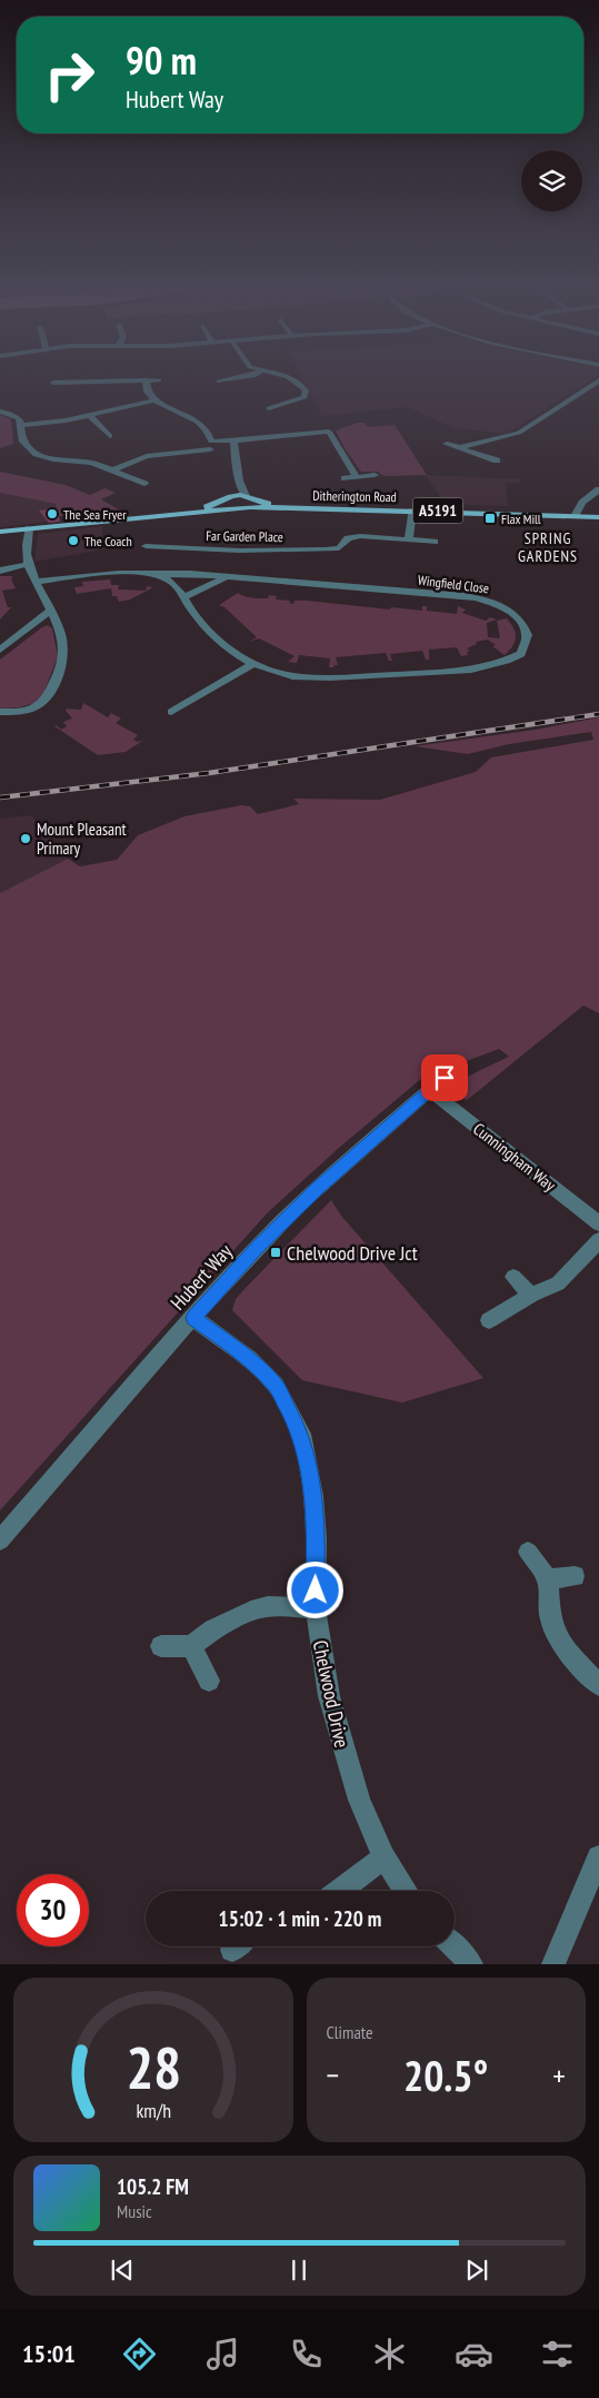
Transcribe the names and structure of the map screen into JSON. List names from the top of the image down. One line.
{"streets":{"main road":["Ditherington Road","A5191"],"street":["Far Garden Place","Wingfield Close","Cunningham Way","Hubert Way","Chelwood Drive"]},"crossings":[["Ditherington Road","A5191"],["Cunningham Way","Hubert Way"],["Hubert Way","Chelwood Drive"]],"districts":["SPRING GARDENS"],"places":{"other":["The Sea Fryer","The Coach","Mount Pleasant Primary"],"transit":["Flax Mill","Chelwood Drive Jct"]},"page":{"turn":["90 m","Hubert Way"],"limit":"30","trip":"15:02 · 1 min · 220 m","tile":"Climate","heat":["−","20.5°","+"],"song":["105.2 FM","Music"],"tabs":"15:01","gauge":["28","km/h"]}}
